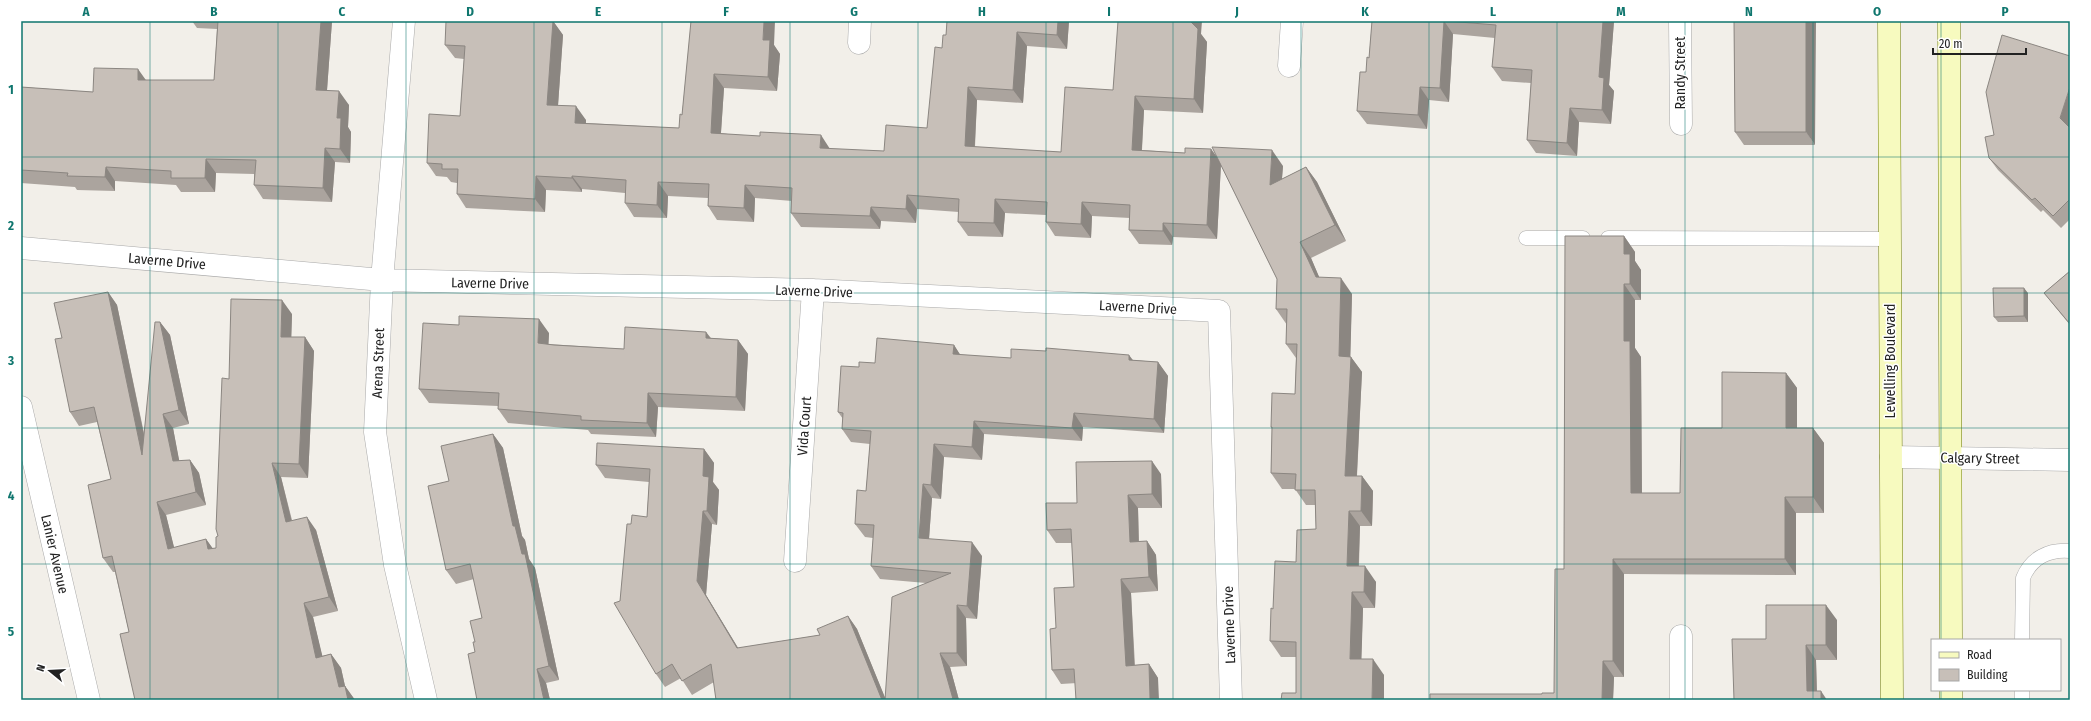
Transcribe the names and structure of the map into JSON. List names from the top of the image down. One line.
{"streets":{"main road":["Lewelling Boulevard"],"street":["Randy Street","Laverne Drive","Arena Street","Vida Court","Calgary Street","Lanier Avenue"]},"crossings":[["Laverne Drive","Arena Street"],["Laverne Drive","Vida Court"],["Lewelling Boulevard","Calgary Street"]],"legend":["Road","Building"],"scale_bar":"20 m","north":"left","grid":{"columns":["A","B","C","D","E","F","G","H","I","J","K","L","M","N","O","P"],"rows":["1","2","3","4","5"]}}
